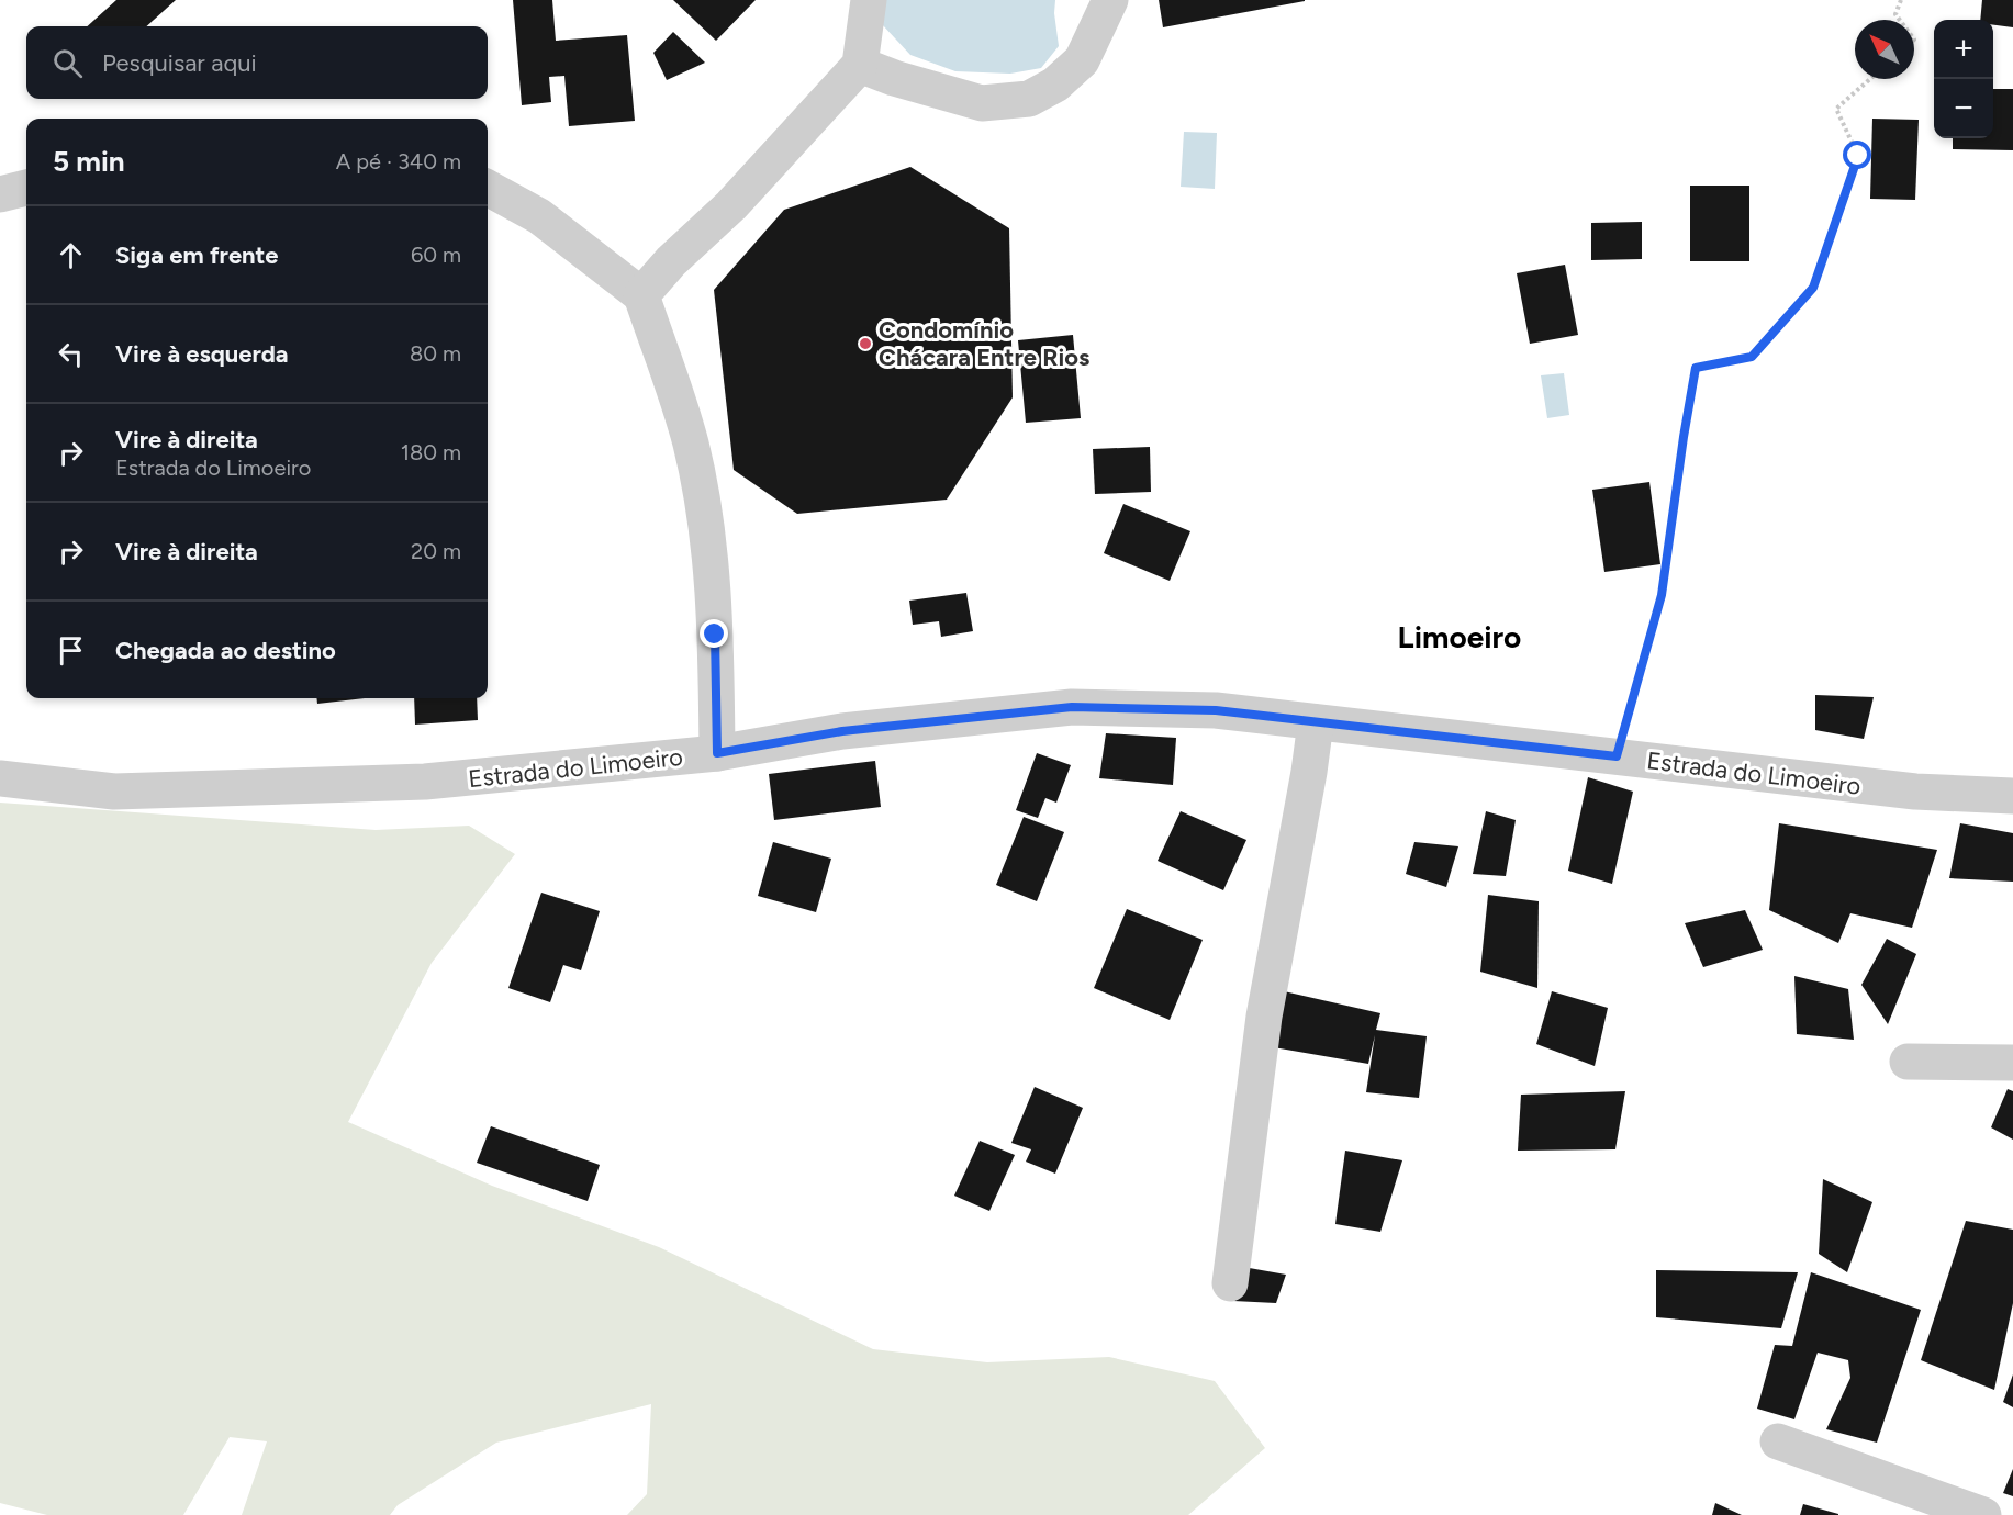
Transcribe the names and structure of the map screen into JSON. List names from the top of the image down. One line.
{"streets":{"street":["Estrada do Limoeiro"]},"districts":["Limoeiro"],"places":["Condomínio Chácara Entre Rios"],"north":"top left","page":{"map_buttons":["+","−"],"search":"Pesquisar aqui","heading":["5 min","A pé · 340 m"],"list":[["Siga em frente","60 m"],["Vire à esquerda","80 m"],["Vire à direita","Estrada do Limoeiro","180 m"],["Vire à direita","20 m"],"Chegada ao destino"]}}
